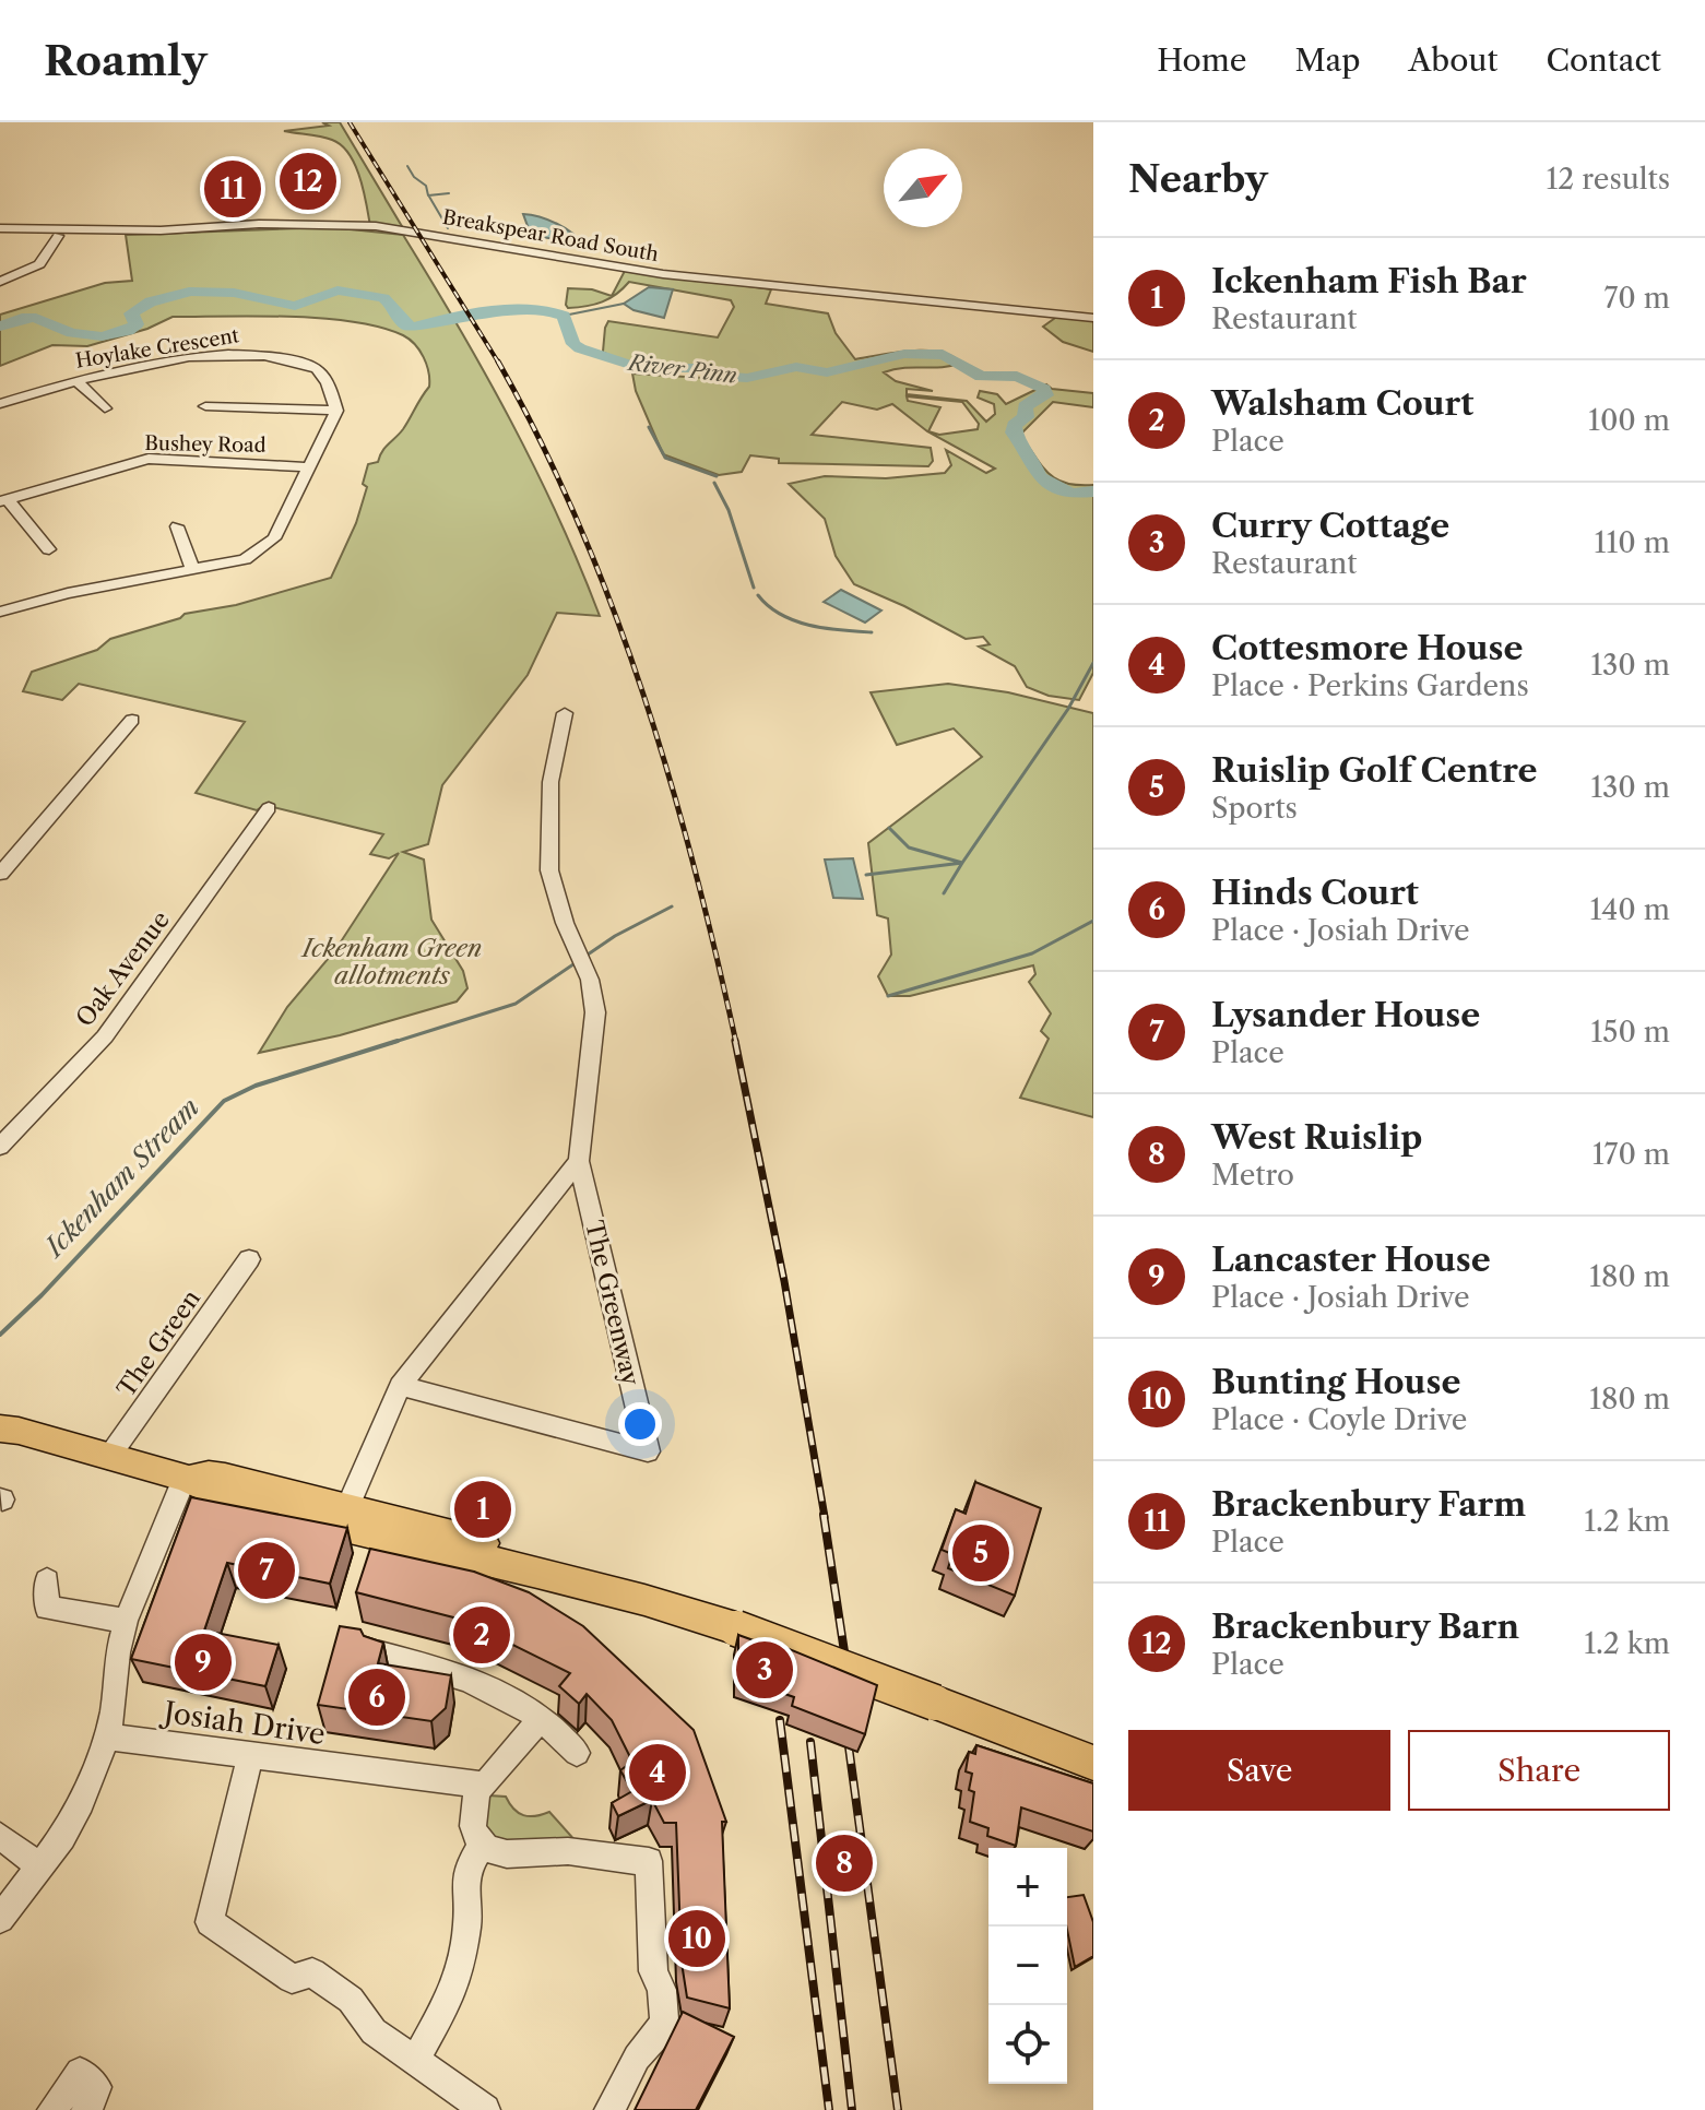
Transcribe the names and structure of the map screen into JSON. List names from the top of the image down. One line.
{"streets":{"street":["Breakspear Road South","Hoylake Crescent","Bushey Road","Oak Avenue","The Greenway","The Green","Josiah Drive"]},"water":["River Pinn","Ickenham Stream"],"parks":["Ickenham Green allotments"],"north":"top right","page":{"header":"Roamly","nav":["Home","Map","About","Contact"],"heading":["Nearby","12 results"],"pins":["12","11","1","5","7","2","9","3","6","4","8","10"],"list":[{"mark":"1","name":"Ickenham Fish Bar","note":"Restaurant","value":"70 m"},{"mark":"2","name":"Walsham Court","note":"Place","value":"100 m"},{"mark":"3","name":"Curry Cottage","note":"Restaurant","value":"110 m"},{"mark":"4","name":"Cottesmore House","note":"Place · Perkins Gardens","value":"130 m"},{"mark":"5","name":"Ruislip Golf Centre","note":"Sports","value":"130 m"},{"mark":"6","name":"Hinds Court","note":"Place · Josiah Drive","value":"140 m"},{"mark":"7","name":"Lysander House","note":"Place","value":"150 m"},{"mark":"8","name":"West Ruislip","note":"Metro","value":"170 m"},{"mark":"9","name":"Lancaster House","note":"Place · Josiah Drive","value":"180 m"},{"mark":"10","name":"Bunting House","note":"Place · Coyle Drive","value":"180 m"},{"mark":"11","name":"Brackenbury Farm","note":"Place","value":"1.2 km"},{"mark":"12","name":"Brackenbury Barn","note":"Place","value":"1.2 km"}],"buttons":["Save","Share"],"map_buttons":["+","−"]}}
